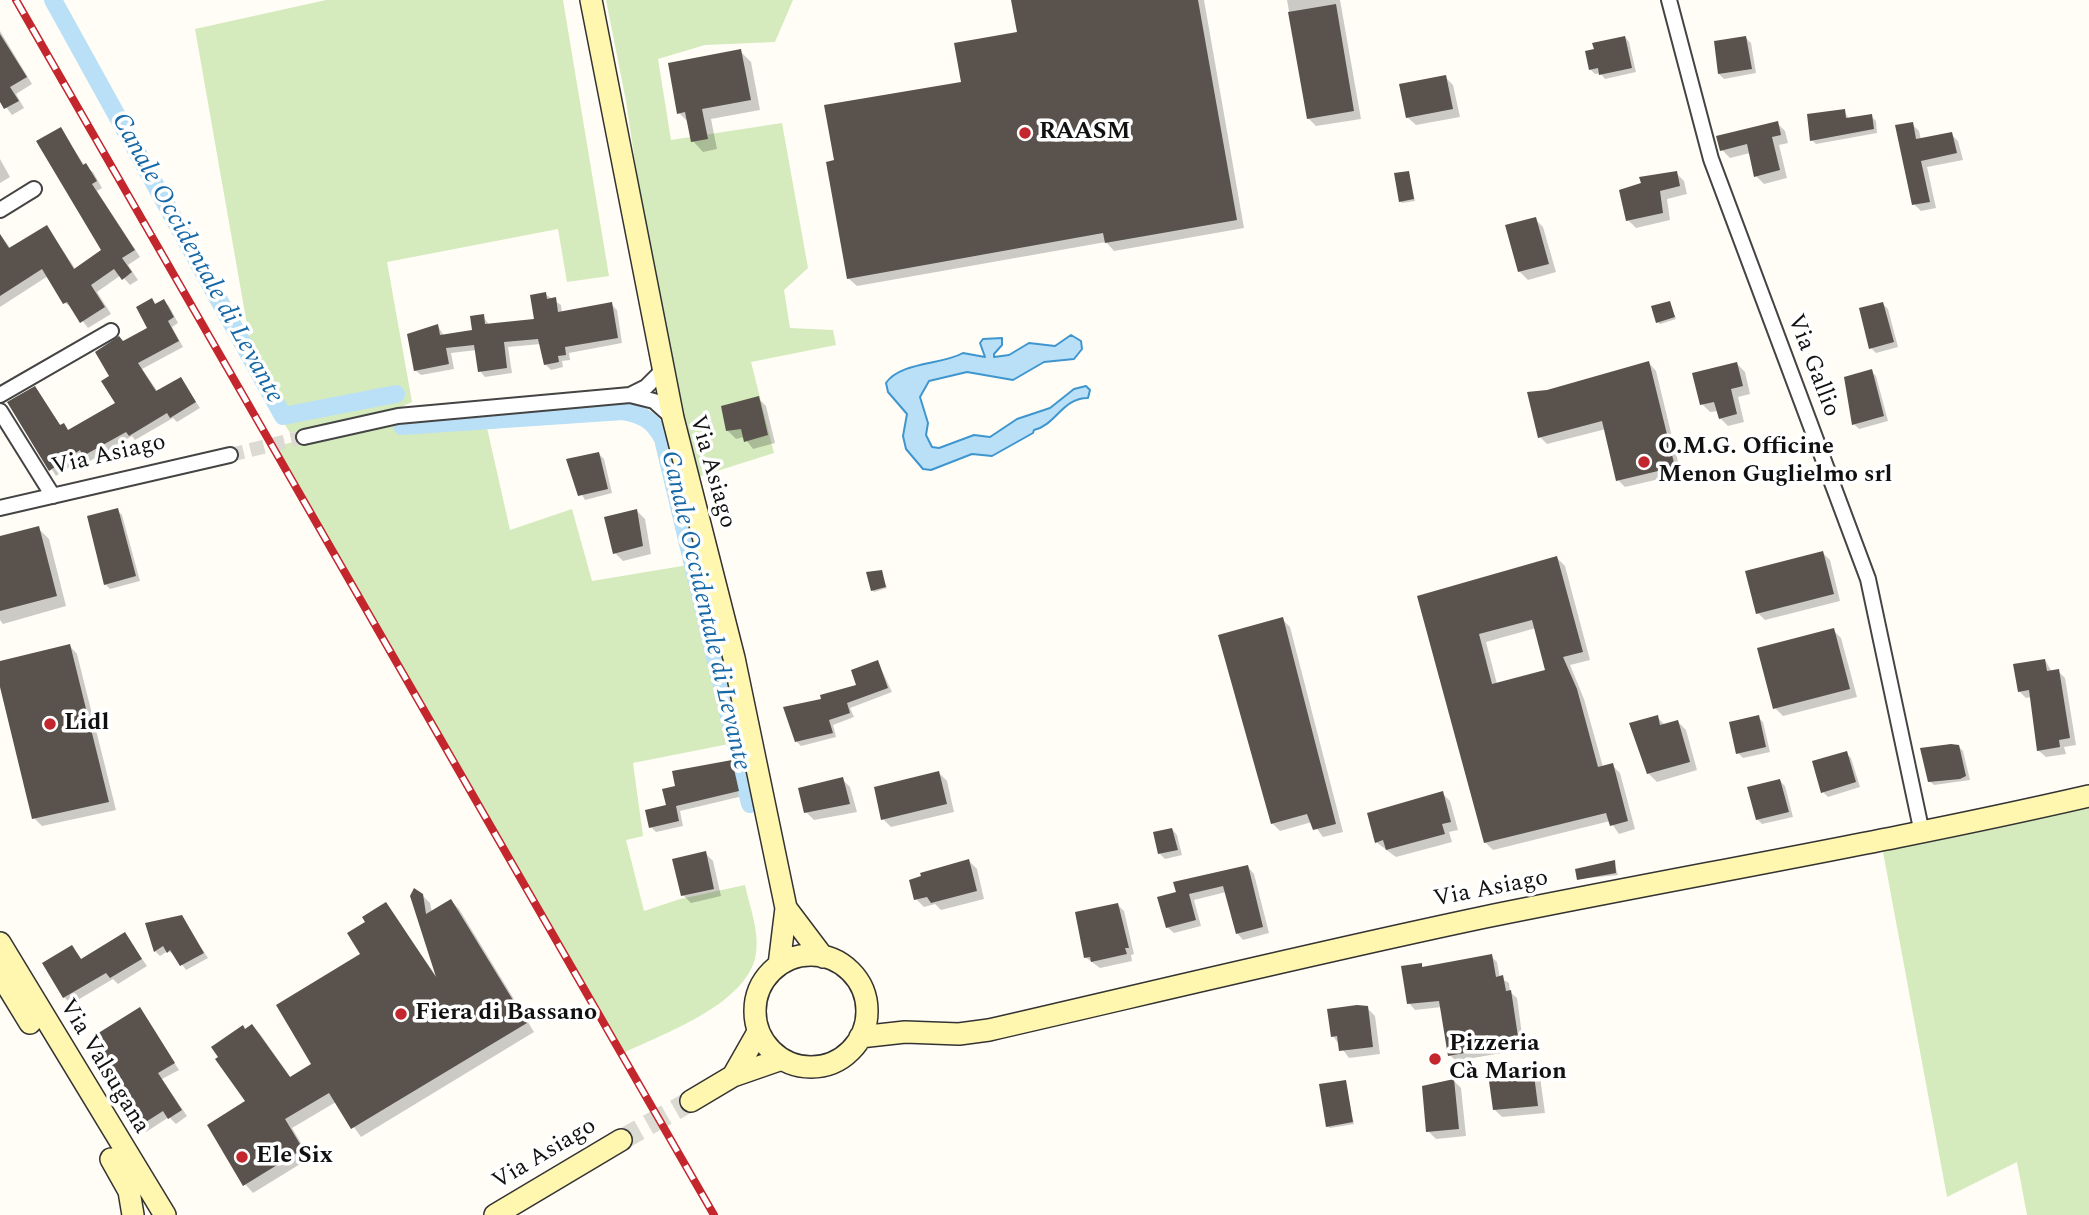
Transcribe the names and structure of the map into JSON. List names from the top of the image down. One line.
{"streets":{"main road":["Via Asiago","Via Valsugana"],"street":["Via Gallio"]},"crossings":[["Via Gallio","Via Asiago"]],"water":["Canale Occidentale di Levante"],"places":["RAASM","O.M.G. Officine Menon Guglielmo srl","Lidl","Fiera di Bassano","Pizzeria Cà Marion","Ele Six"]}
